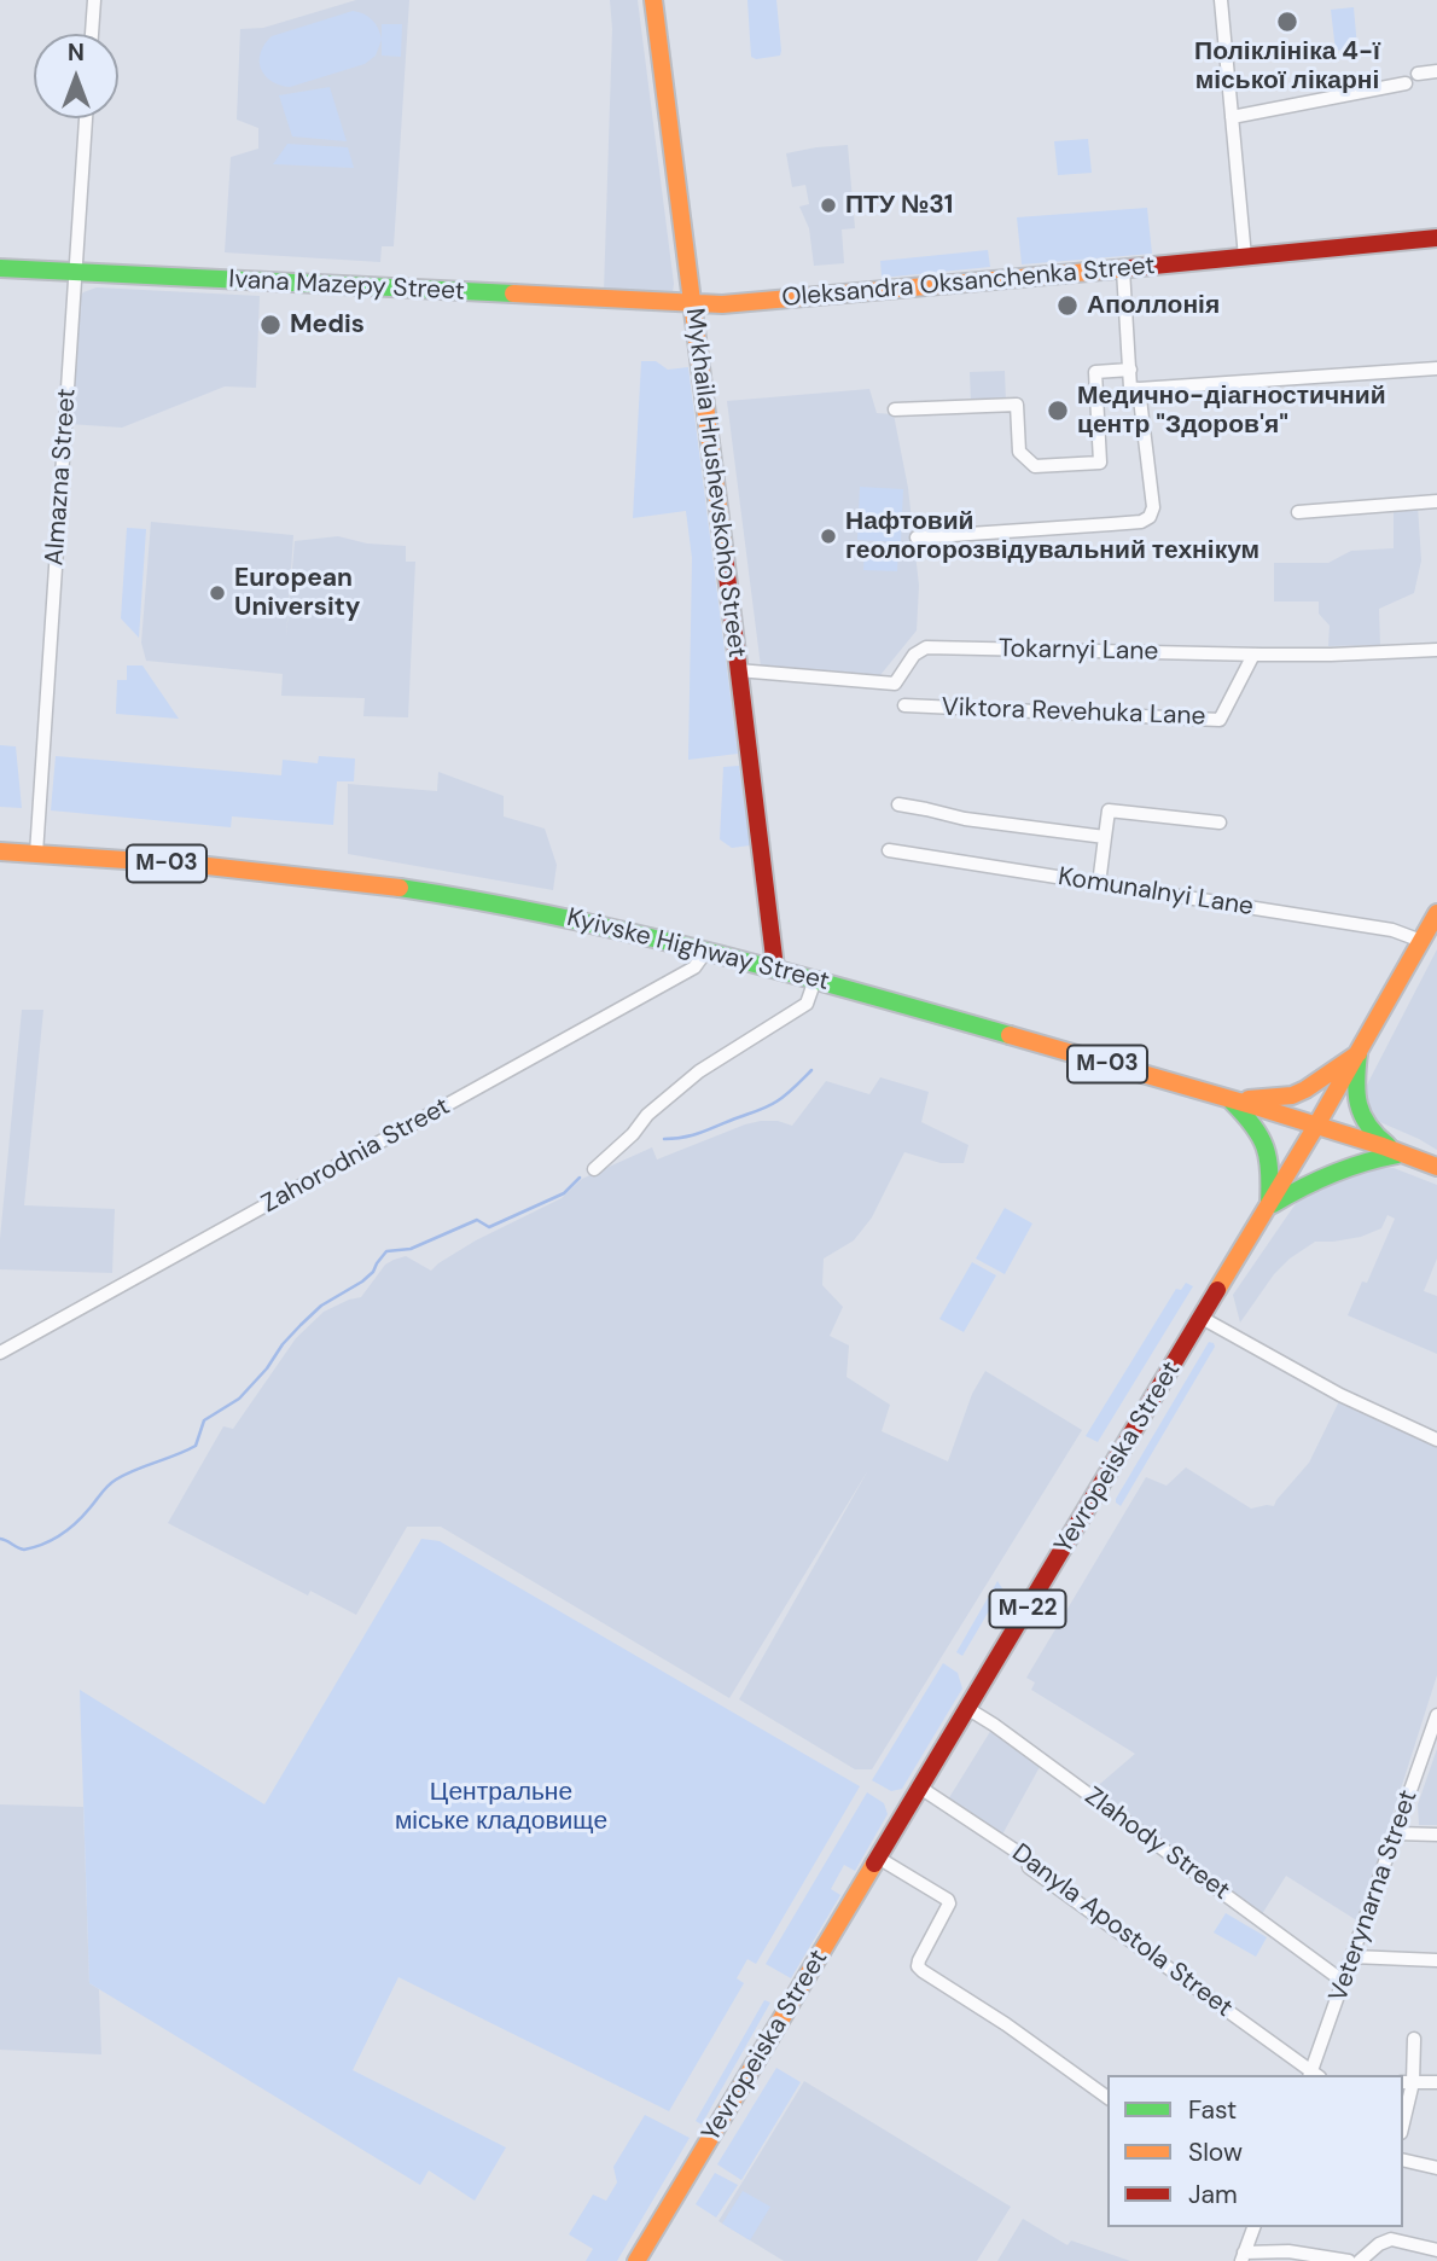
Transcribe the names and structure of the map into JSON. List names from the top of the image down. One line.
{"streets":{"main road":["Oleksandra Oksanchenka Street","Ivana Mazepy Street","Mykhaila Hrushevskoho Street","М-03","Kyivske Highway Street","Yevropeiska Street","М-22"],"street":["Almazna Street","Tokarnyi Lane","Viktora Revehuka Lane","Komunalnyi Lane","Zahorodnia Street","Zlahody Street","Veterynarna Street","Danyla Apostola Street"]},"crossings":[["Oleksandra Oksanchenka Street","Ivana Mazepy Street"],["Oleksandra Oksanchenka Street","Mykhaila Hrushevskoho Street"],["Ivana Mazepy Street","Almazna Street"],["Ivana Mazepy Street","Mykhaila Hrushevskoho Street"],["Almazna Street","Kyivske Highway Street"],["Mykhaila Hrushevskoho Street","Tokarnyi Lane"],["Mykhaila Hrushevskoho Street","Kyivske Highway Street"],["Tokarnyi Lane","Viktora Revehuka Lane"],["М-03","Kyivske Highway Street"],["Komunalnyi Lane","Yevropeiska Street"],["Kyivske Highway Street","Zahorodnia Street"],["Kyivske Highway Street","Yevropeiska Street"],["Yevropeiska Street","Zlahody Street"],["Yevropeiska Street","Danyla Apostola Street"],["Zlahody Street","Veterynarna Street"],["Veterynarna Street","Danyla Apostola Street"]],"parks":["Центральне міське кладовище"],"places":["Поліклініка 4-ї міської лікарні","ПТУ №31","Аполлонія","Medis","Медично-діагностичний центр \"Здоров'я\"","Нафтовий геологорозвідувальний технікум","European University"],"legend":["Fast","Slow","Jam"],"north":"top"}
